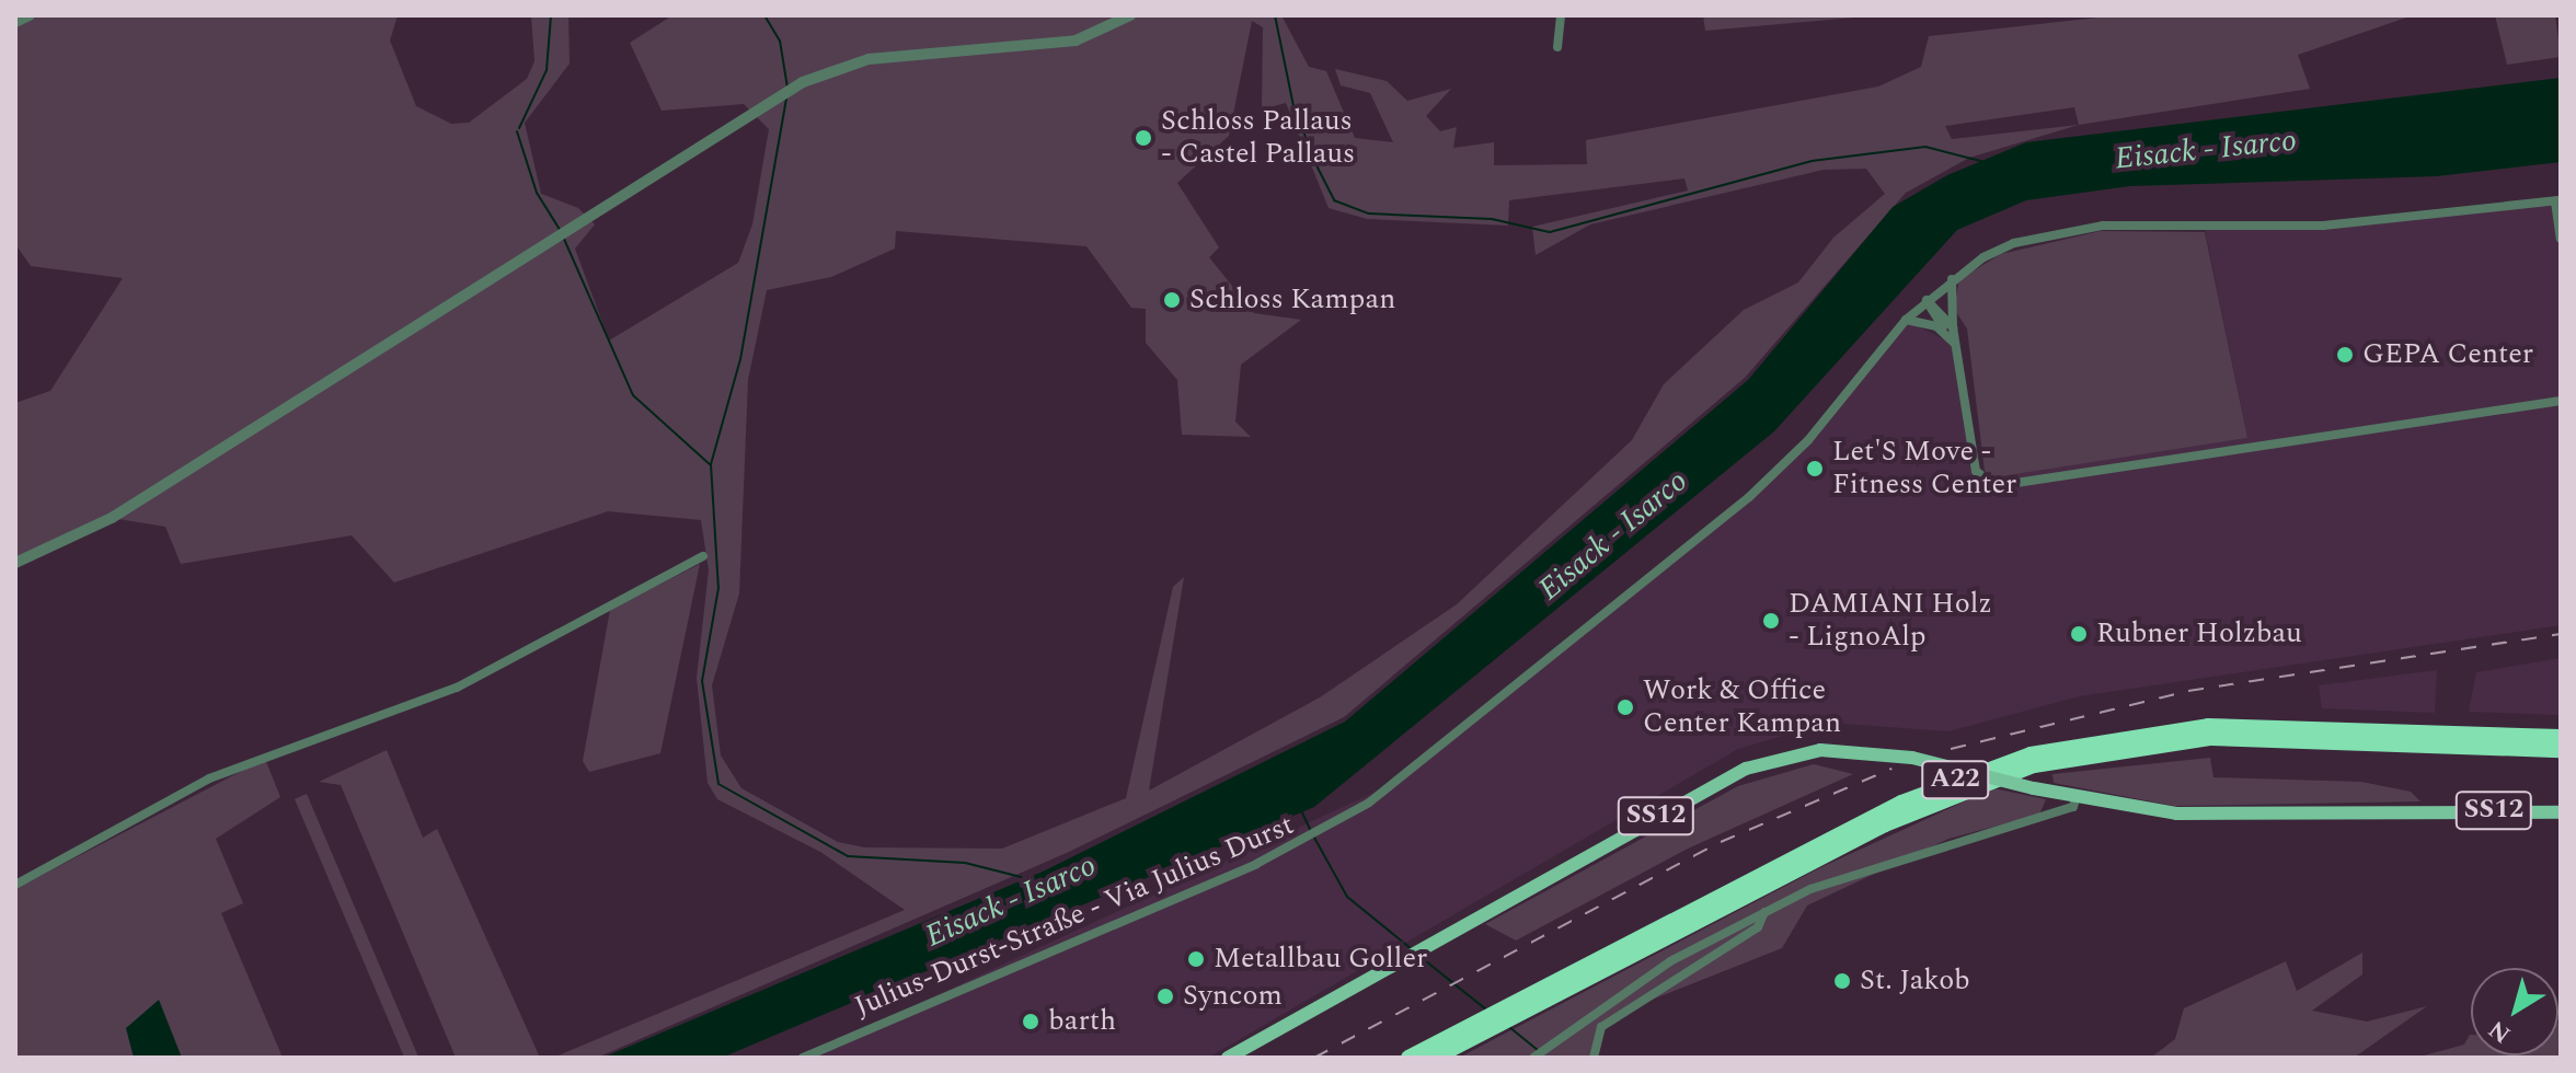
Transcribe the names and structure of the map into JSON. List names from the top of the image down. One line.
{"streets":{"highway":["A22"],"main road":["SS12"],"street":["Julius-Durst-Straße - Via Julius Durst"]},"water":["Eisack - Isarco"],"places":["Schloss Pallaus - Castel Pallaus","Schloss Kampan","GEPA Center","Let'S Move - Fitness Center","DAMIANI Holz - LignoAlp","Rubner Holzbau","Work & Office Center Kampan","Metallbau Goller","St. Jakob","Syncom","barth"],"north":"bottom left"}
